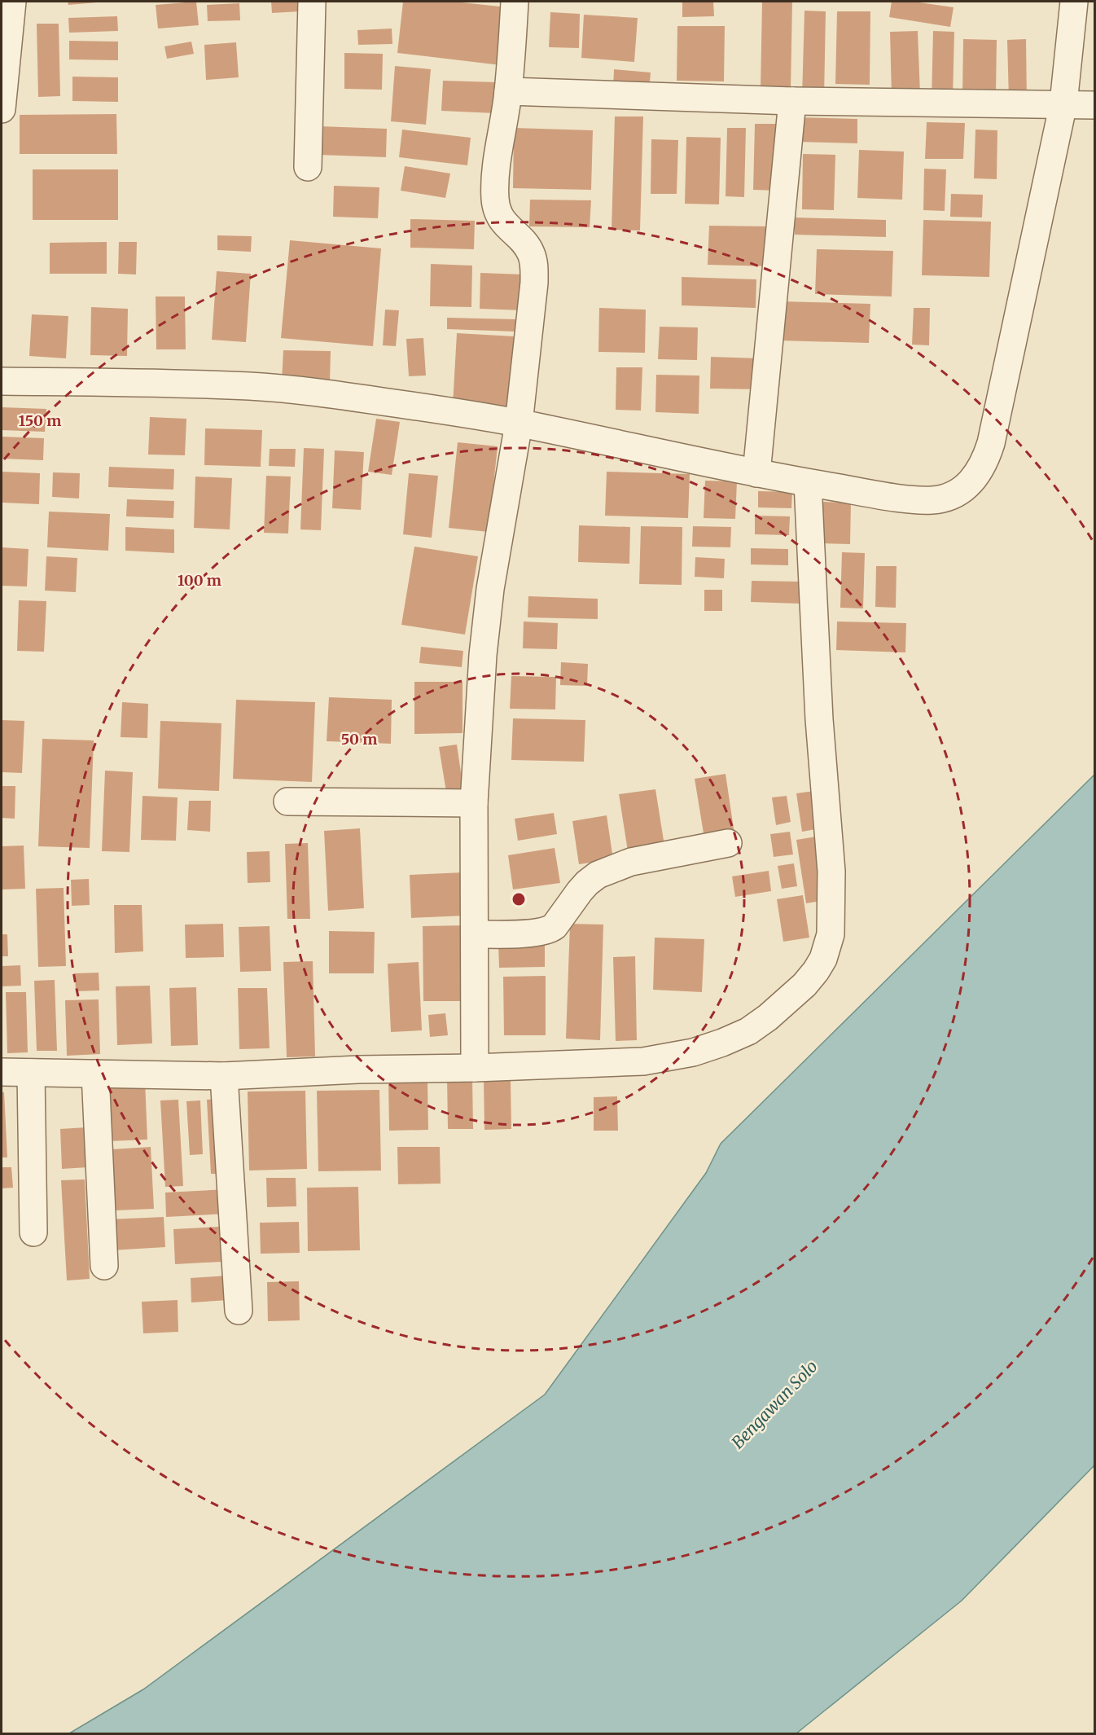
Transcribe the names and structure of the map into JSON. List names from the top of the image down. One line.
{"water":["Bengawan Solo"],"rings":["150 m","100 m","50 m"]}
